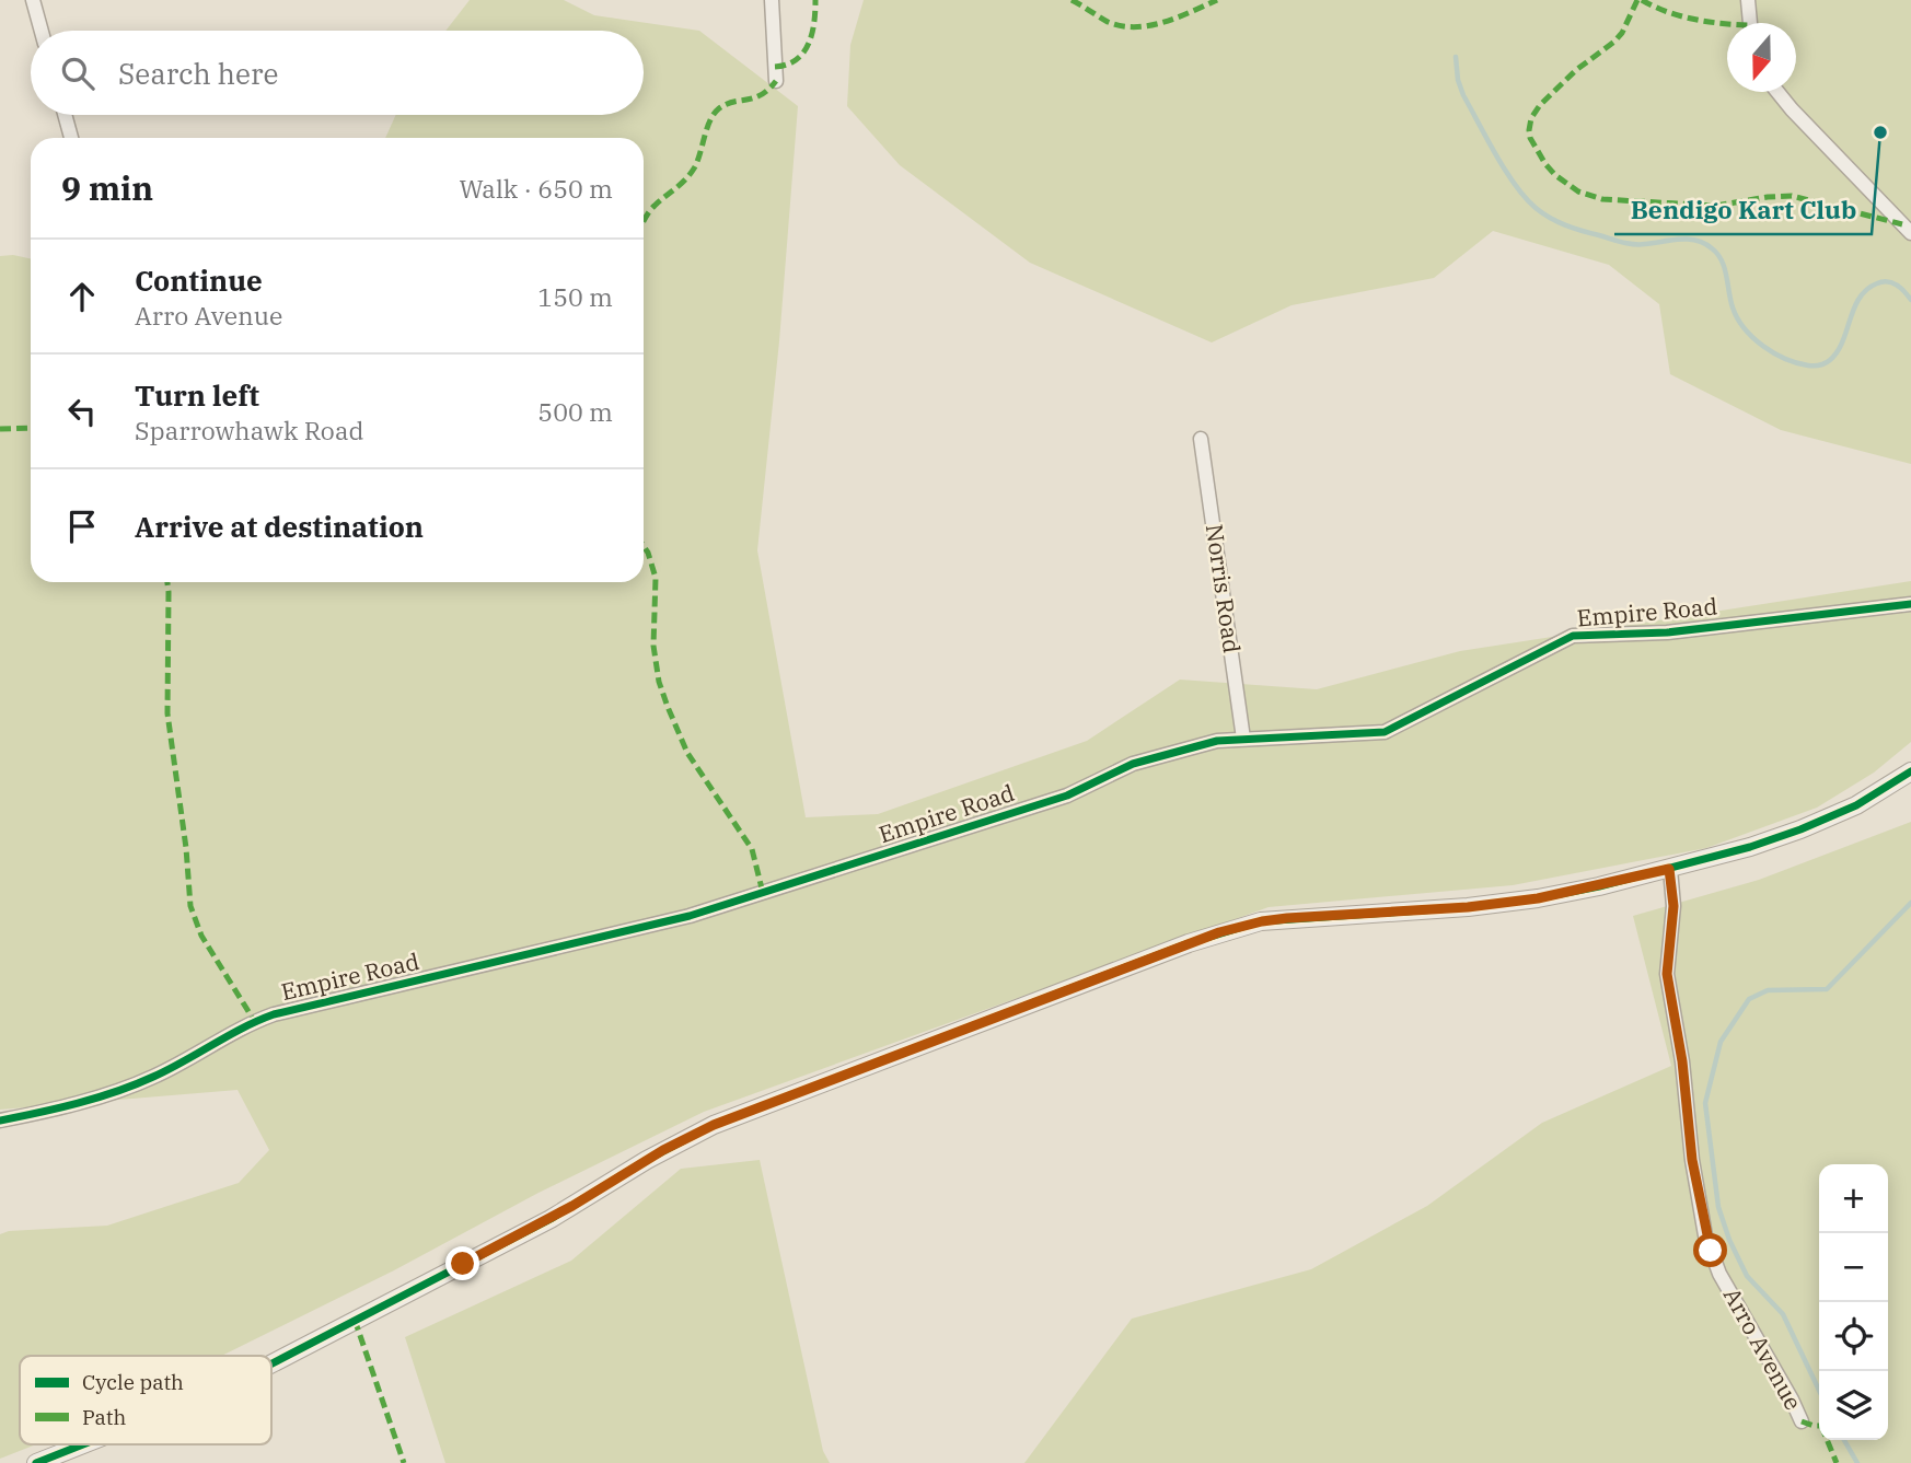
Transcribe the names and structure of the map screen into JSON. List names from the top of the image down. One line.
{"streets":{"street":["Norris Road","Empire Road","Arro Avenue"]},"crossings":[["Norris Road","Empire Road"]],"places":["Bendigo Kart Club"],"legend":["Cycle path","Path"],"north":"bottom","page":{"search":"Search here","heading":["9 min","Walk · 650 m"],"list":[["Continue","Arro Avenue","150 m"],["Turn left","Sparrowhawk Road","500 m"],"Arrive at destination"],"map_buttons":["+","−"]}}
